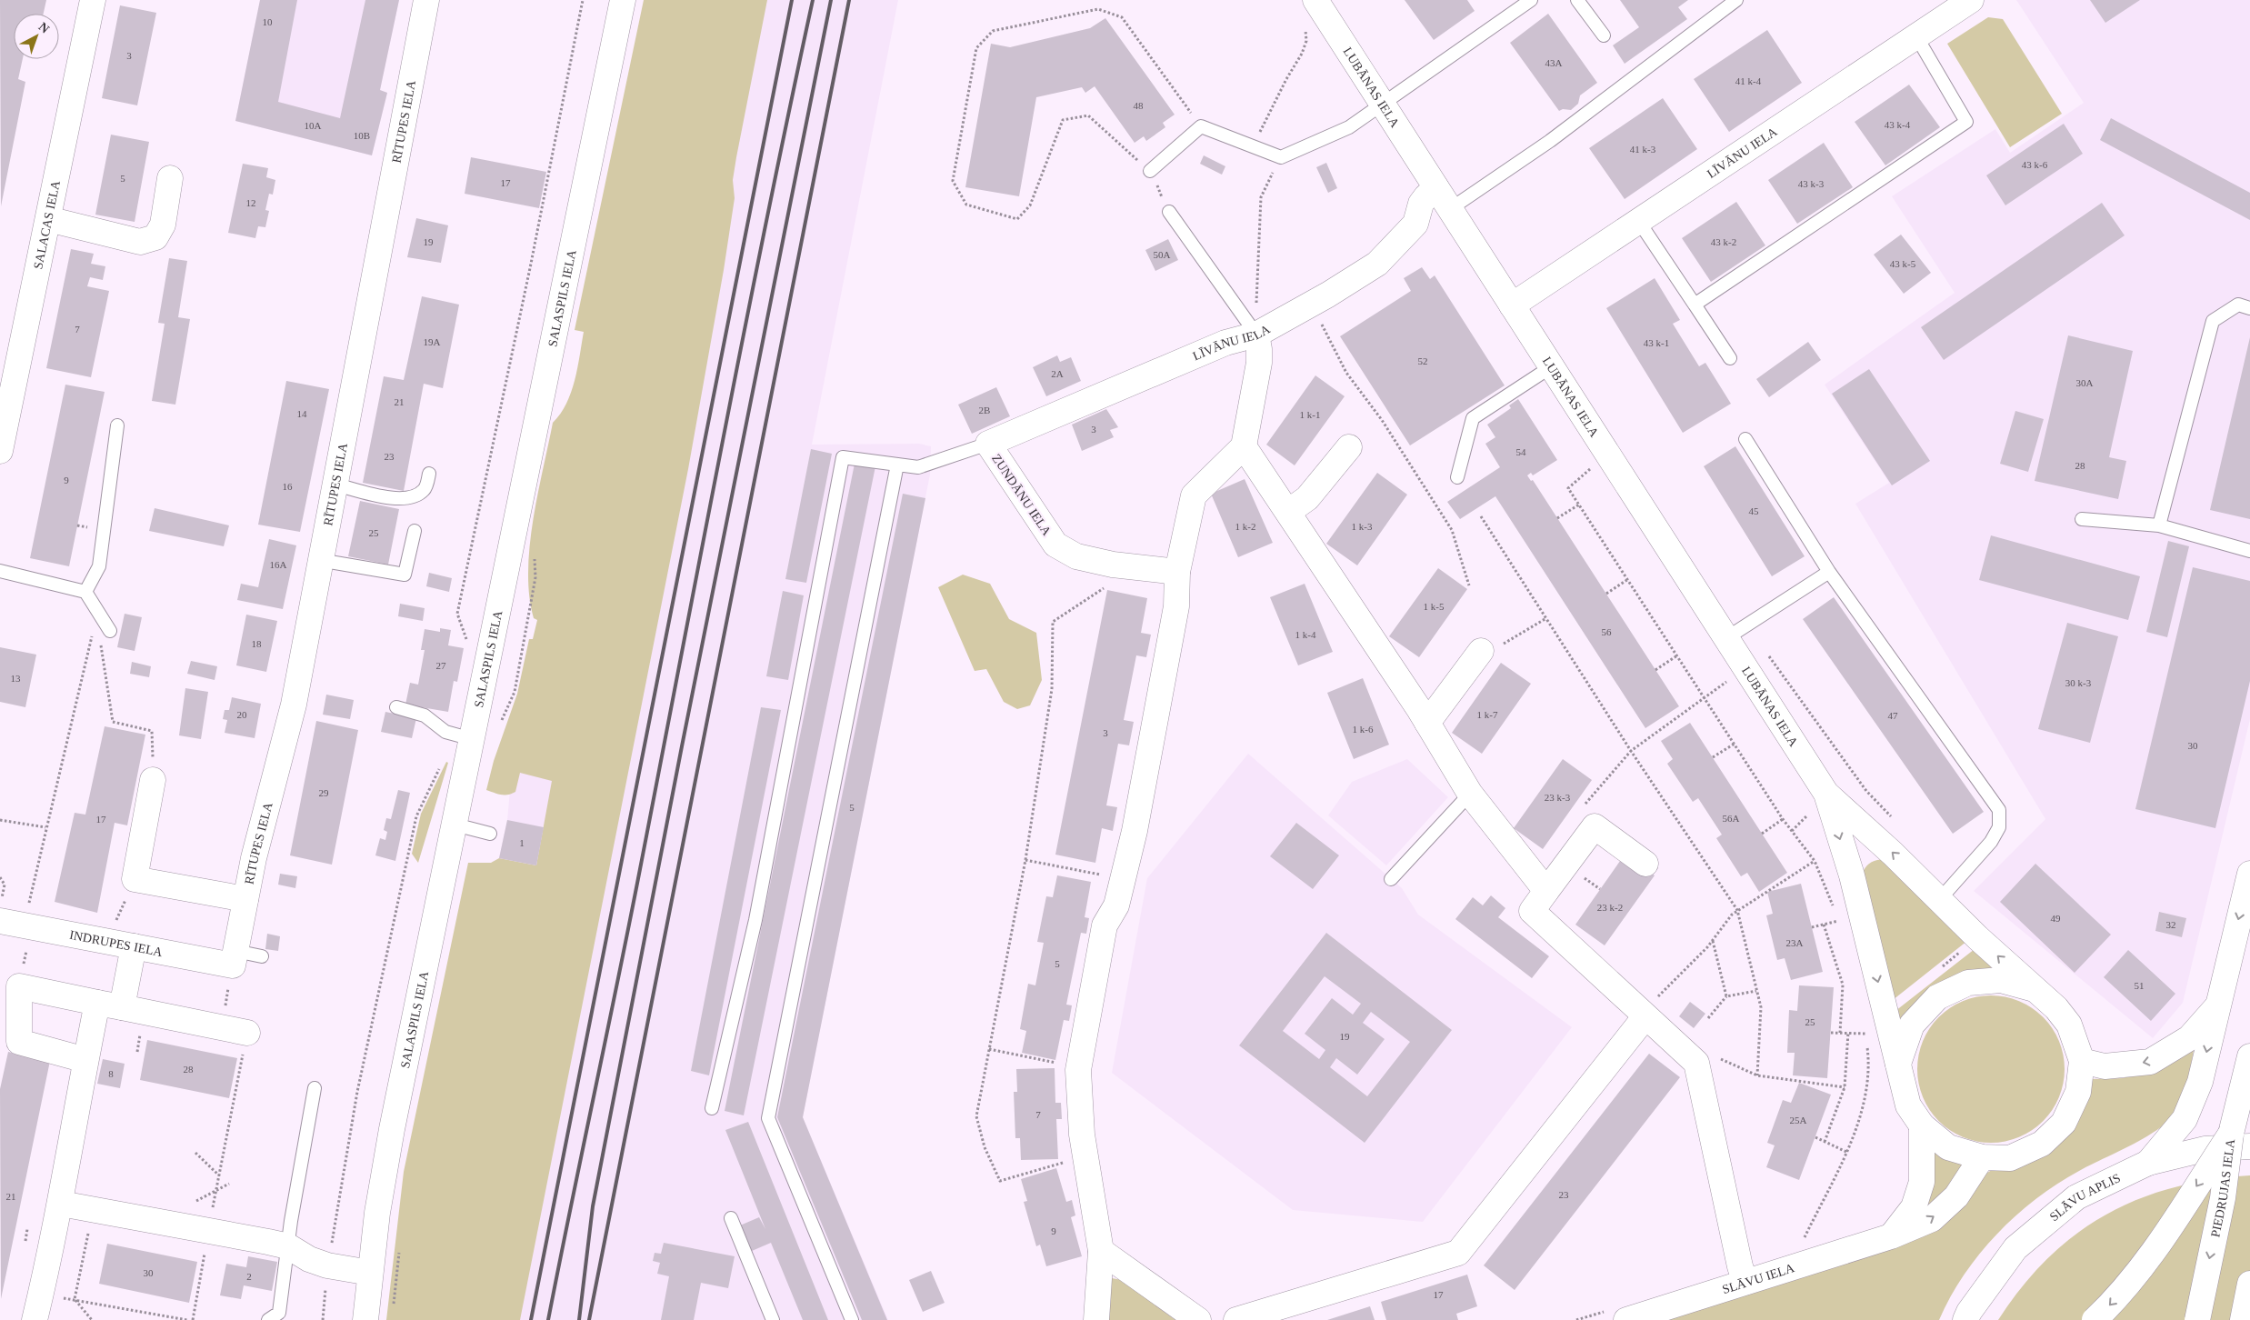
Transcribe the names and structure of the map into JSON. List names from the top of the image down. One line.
{"streets":{"main road":["LUBĀNAS IELA","RĪTUPES IELA","LĪVĀNU IELA","SALACAS IELA","SALASPILS IELA","ZUNDĀNU IELA","INDRUPES IELA","PIEDRUJAS IELA","SLĀVU APLIS","SLĀVU IELA"]},"crossings":[["LUBĀNAS IELA","LĪVĀNU IELA"],["LUBĀNAS IELA","SLĀVU IELA"],["RĪTUPES IELA","INDRUPES IELA"],["LĪVĀNU IELA","ZUNDĀNU IELA"],["PIEDRUJAS IELA","SLĀVU APLIS"]],"house_numbers":["10","3","43A","41 k-4","48","43 k-4","10A","10B","41 k-3","43 k-6","5","17","43 k-3","12","19","43 k-2","50A","43 k-5","7","19A","43 k-1","52","2A","30A","21","2B","14","1 k-1","3","54","23","28","9","16","45","1 k-2","1 k-3","25","16A","1 k-5","56","1 k-4","18","27","13","30 k-3","20","1 k-7","47","1 k-6","3","30","29","23 k-3","5","56A","17","1","23 k-2","49","32","23A","5","51","25","19","28","8","7","25A","23","21","9","30","2","17"],"north":"top right"}
